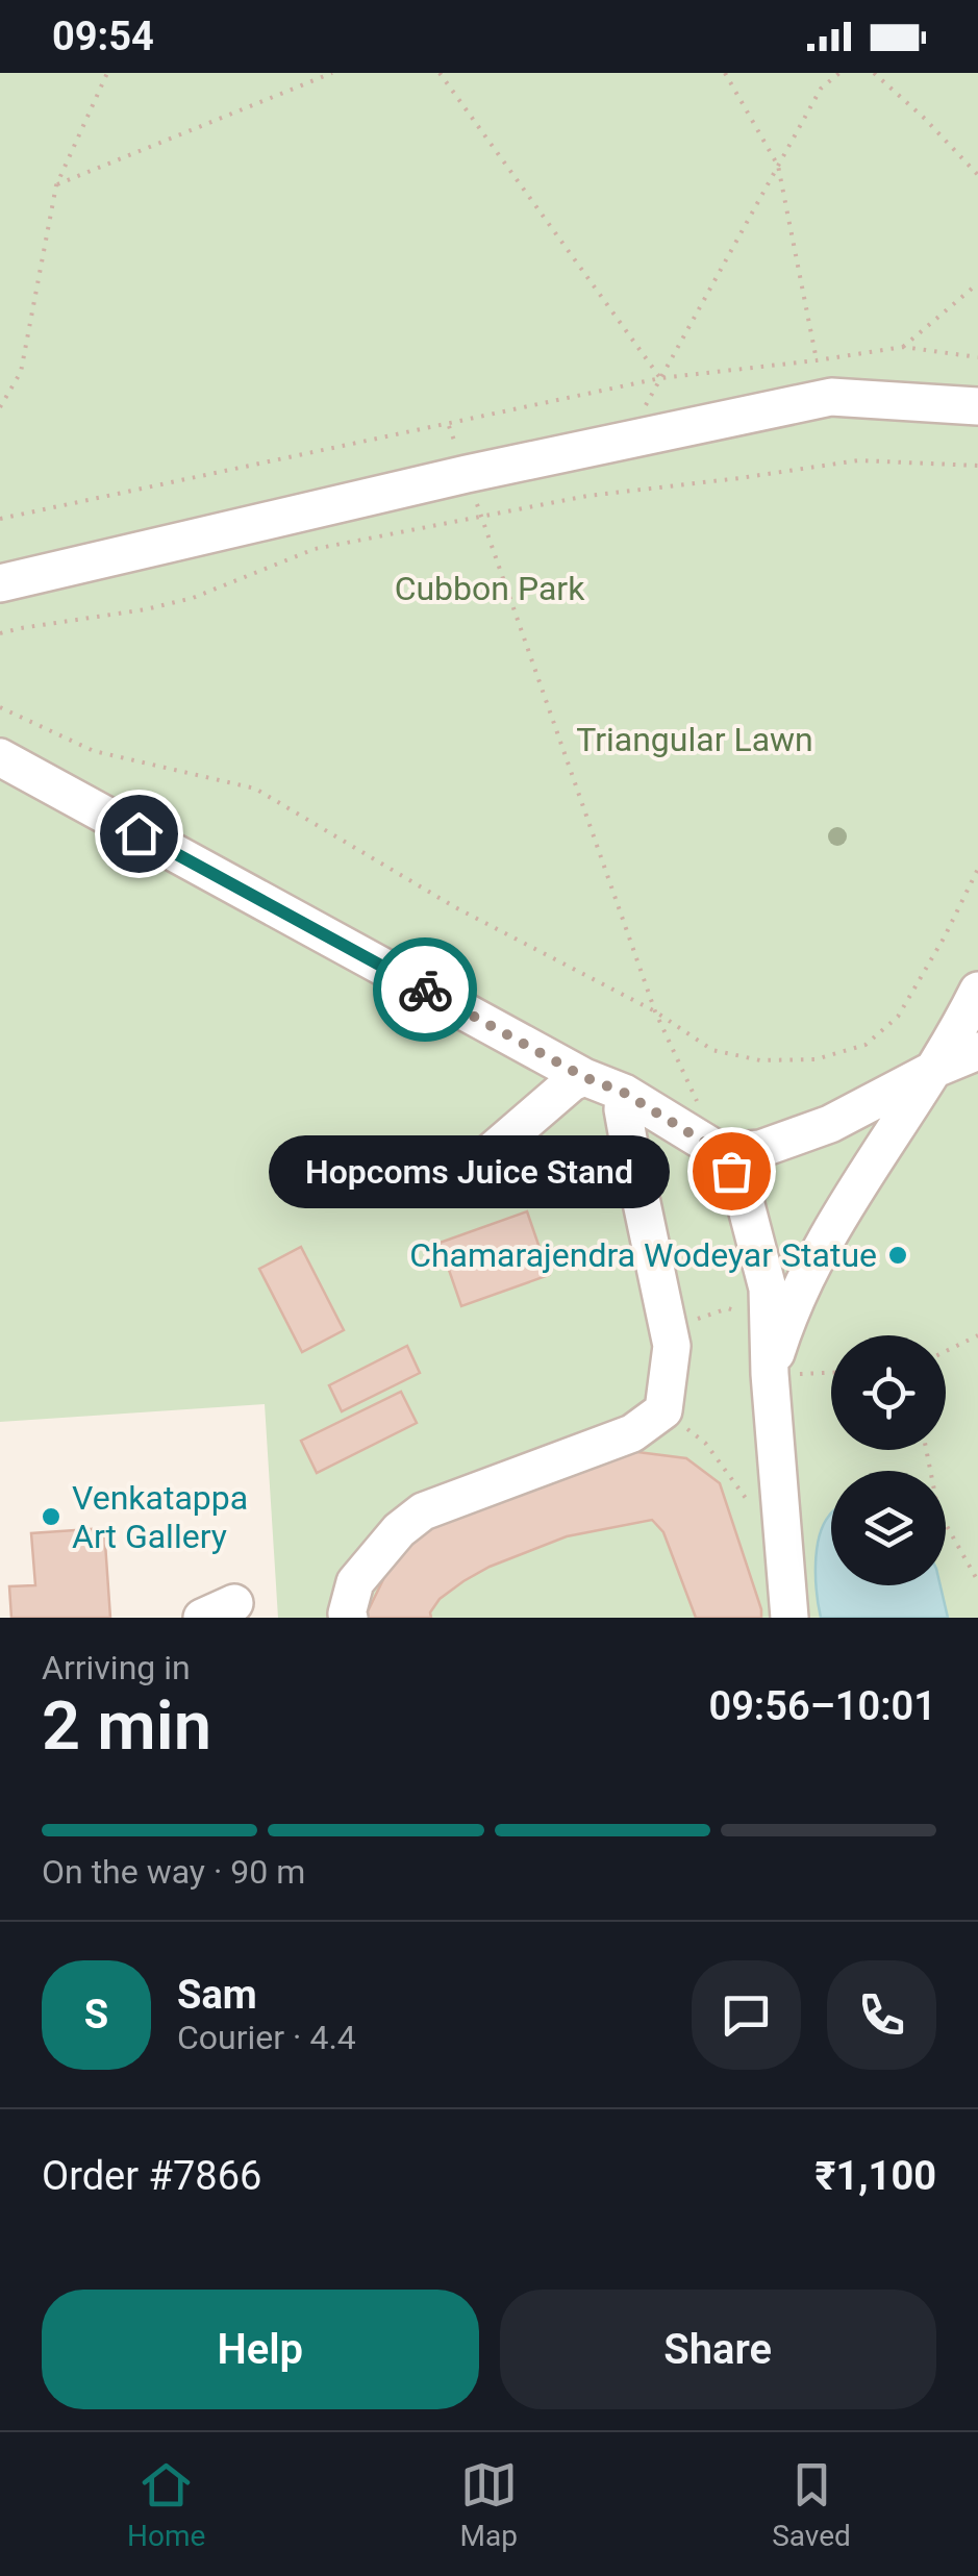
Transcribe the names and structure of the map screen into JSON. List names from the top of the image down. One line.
{"parks":["Cubbon Park","Triangular Lawn"],"places":["Hopcoms Juice Stand","Chamarajendra Wodeyar Statue","Venkatappa Art Gallery"],"page":{"status":"09:54","bubble":"Hopcoms Juice Stand","heading":["2 min","Arriving in","09:56–10:01"],"panel":["Sam","Courier · 4.4","Order #7866","₹1,100"],"bar":"On the way · 90 m","round":"S","buttons":["Help","Share"],"tabs":["Home","Map","Saved"]}}
